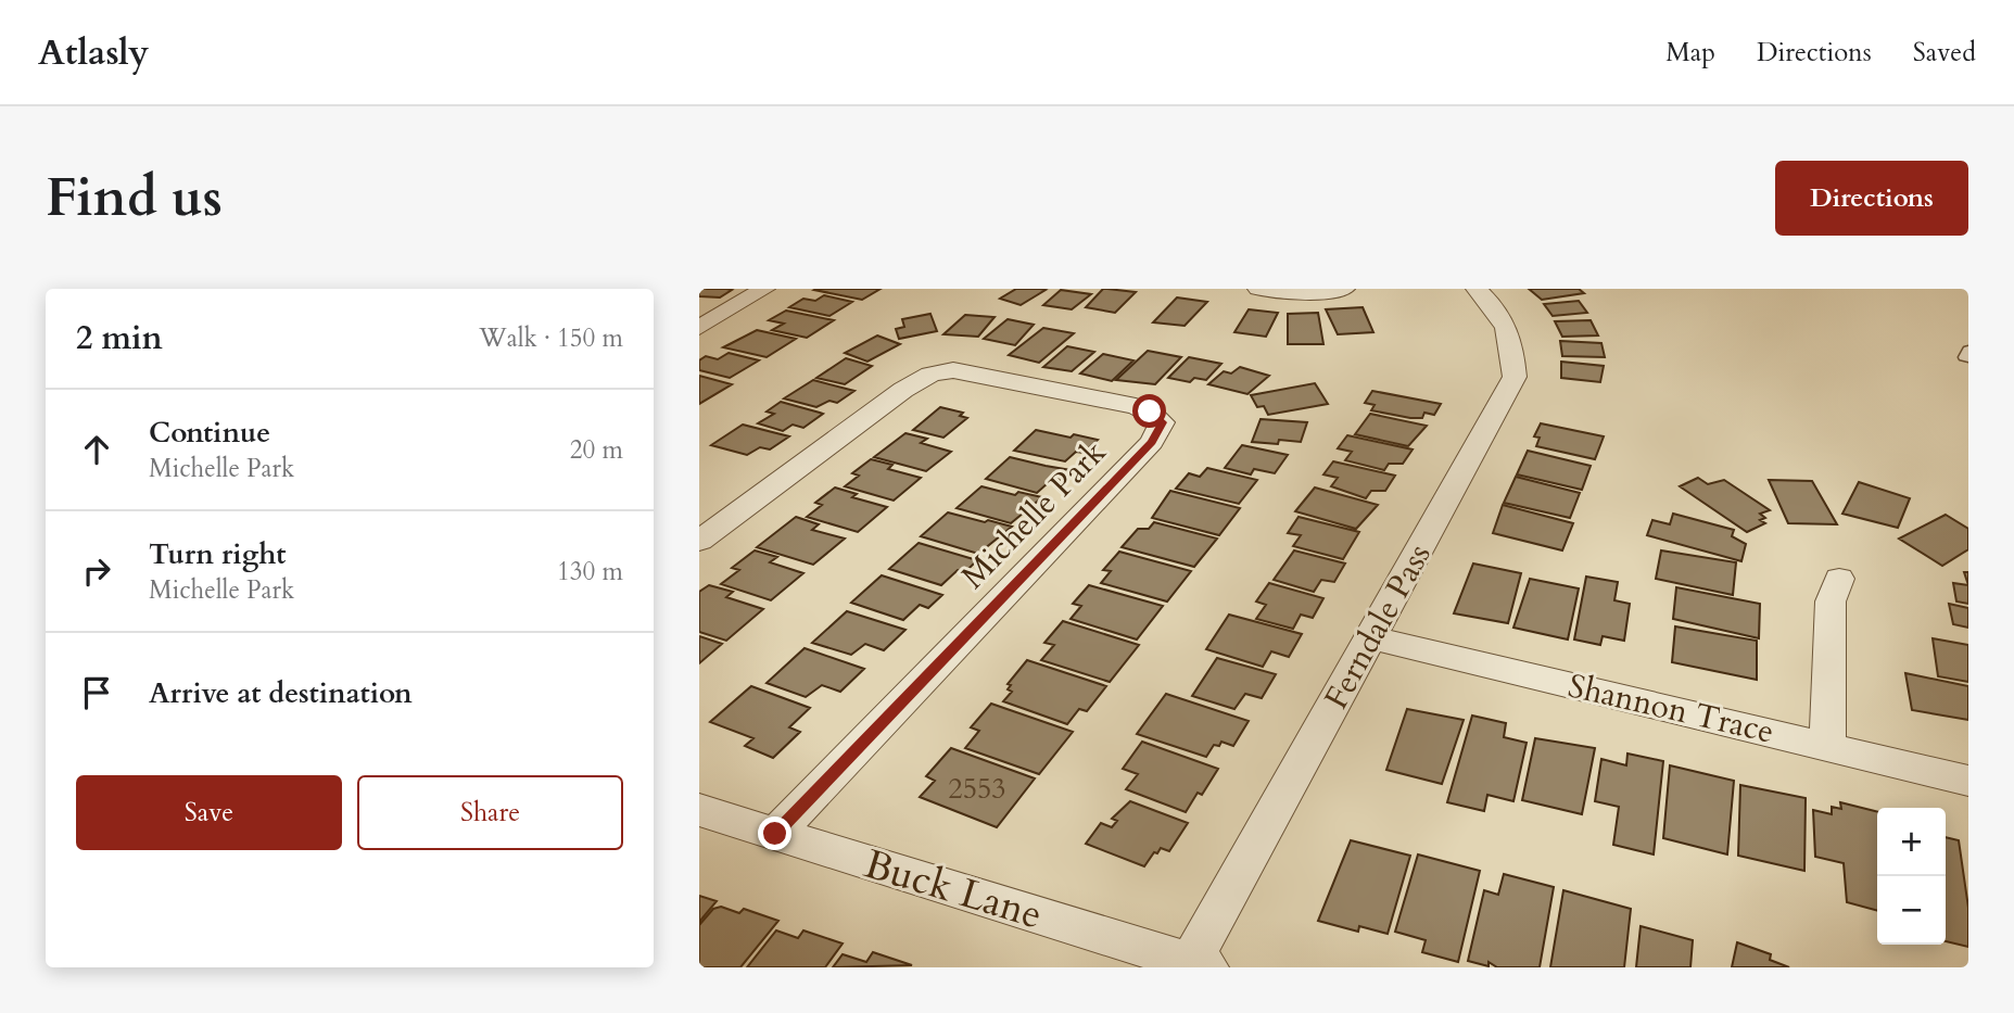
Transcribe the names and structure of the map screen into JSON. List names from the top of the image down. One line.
{"streets":{"street":["Michelle Park","Ferndale Pass","Shannon Trace","Buck Lane"]},"crossings":[["Michelle Park","Buck Lane"],["Ferndale Pass","Shannon Trace"],["Ferndale Pass","Buck Lane"]],"house_numbers":["2553"],"page":{"header":"Atlasly","nav":["Map","Directions","Saved"],"buttons":["Directions",["Save","Share"]],"title":"Find us","heading":["2 min","Walk · 150 m"],"list":[["Continue","Michelle Park","20 m"],["Turn right","Michelle Park","130 m"],"Arrive at destination"],"map_buttons":["+","−"]}}
